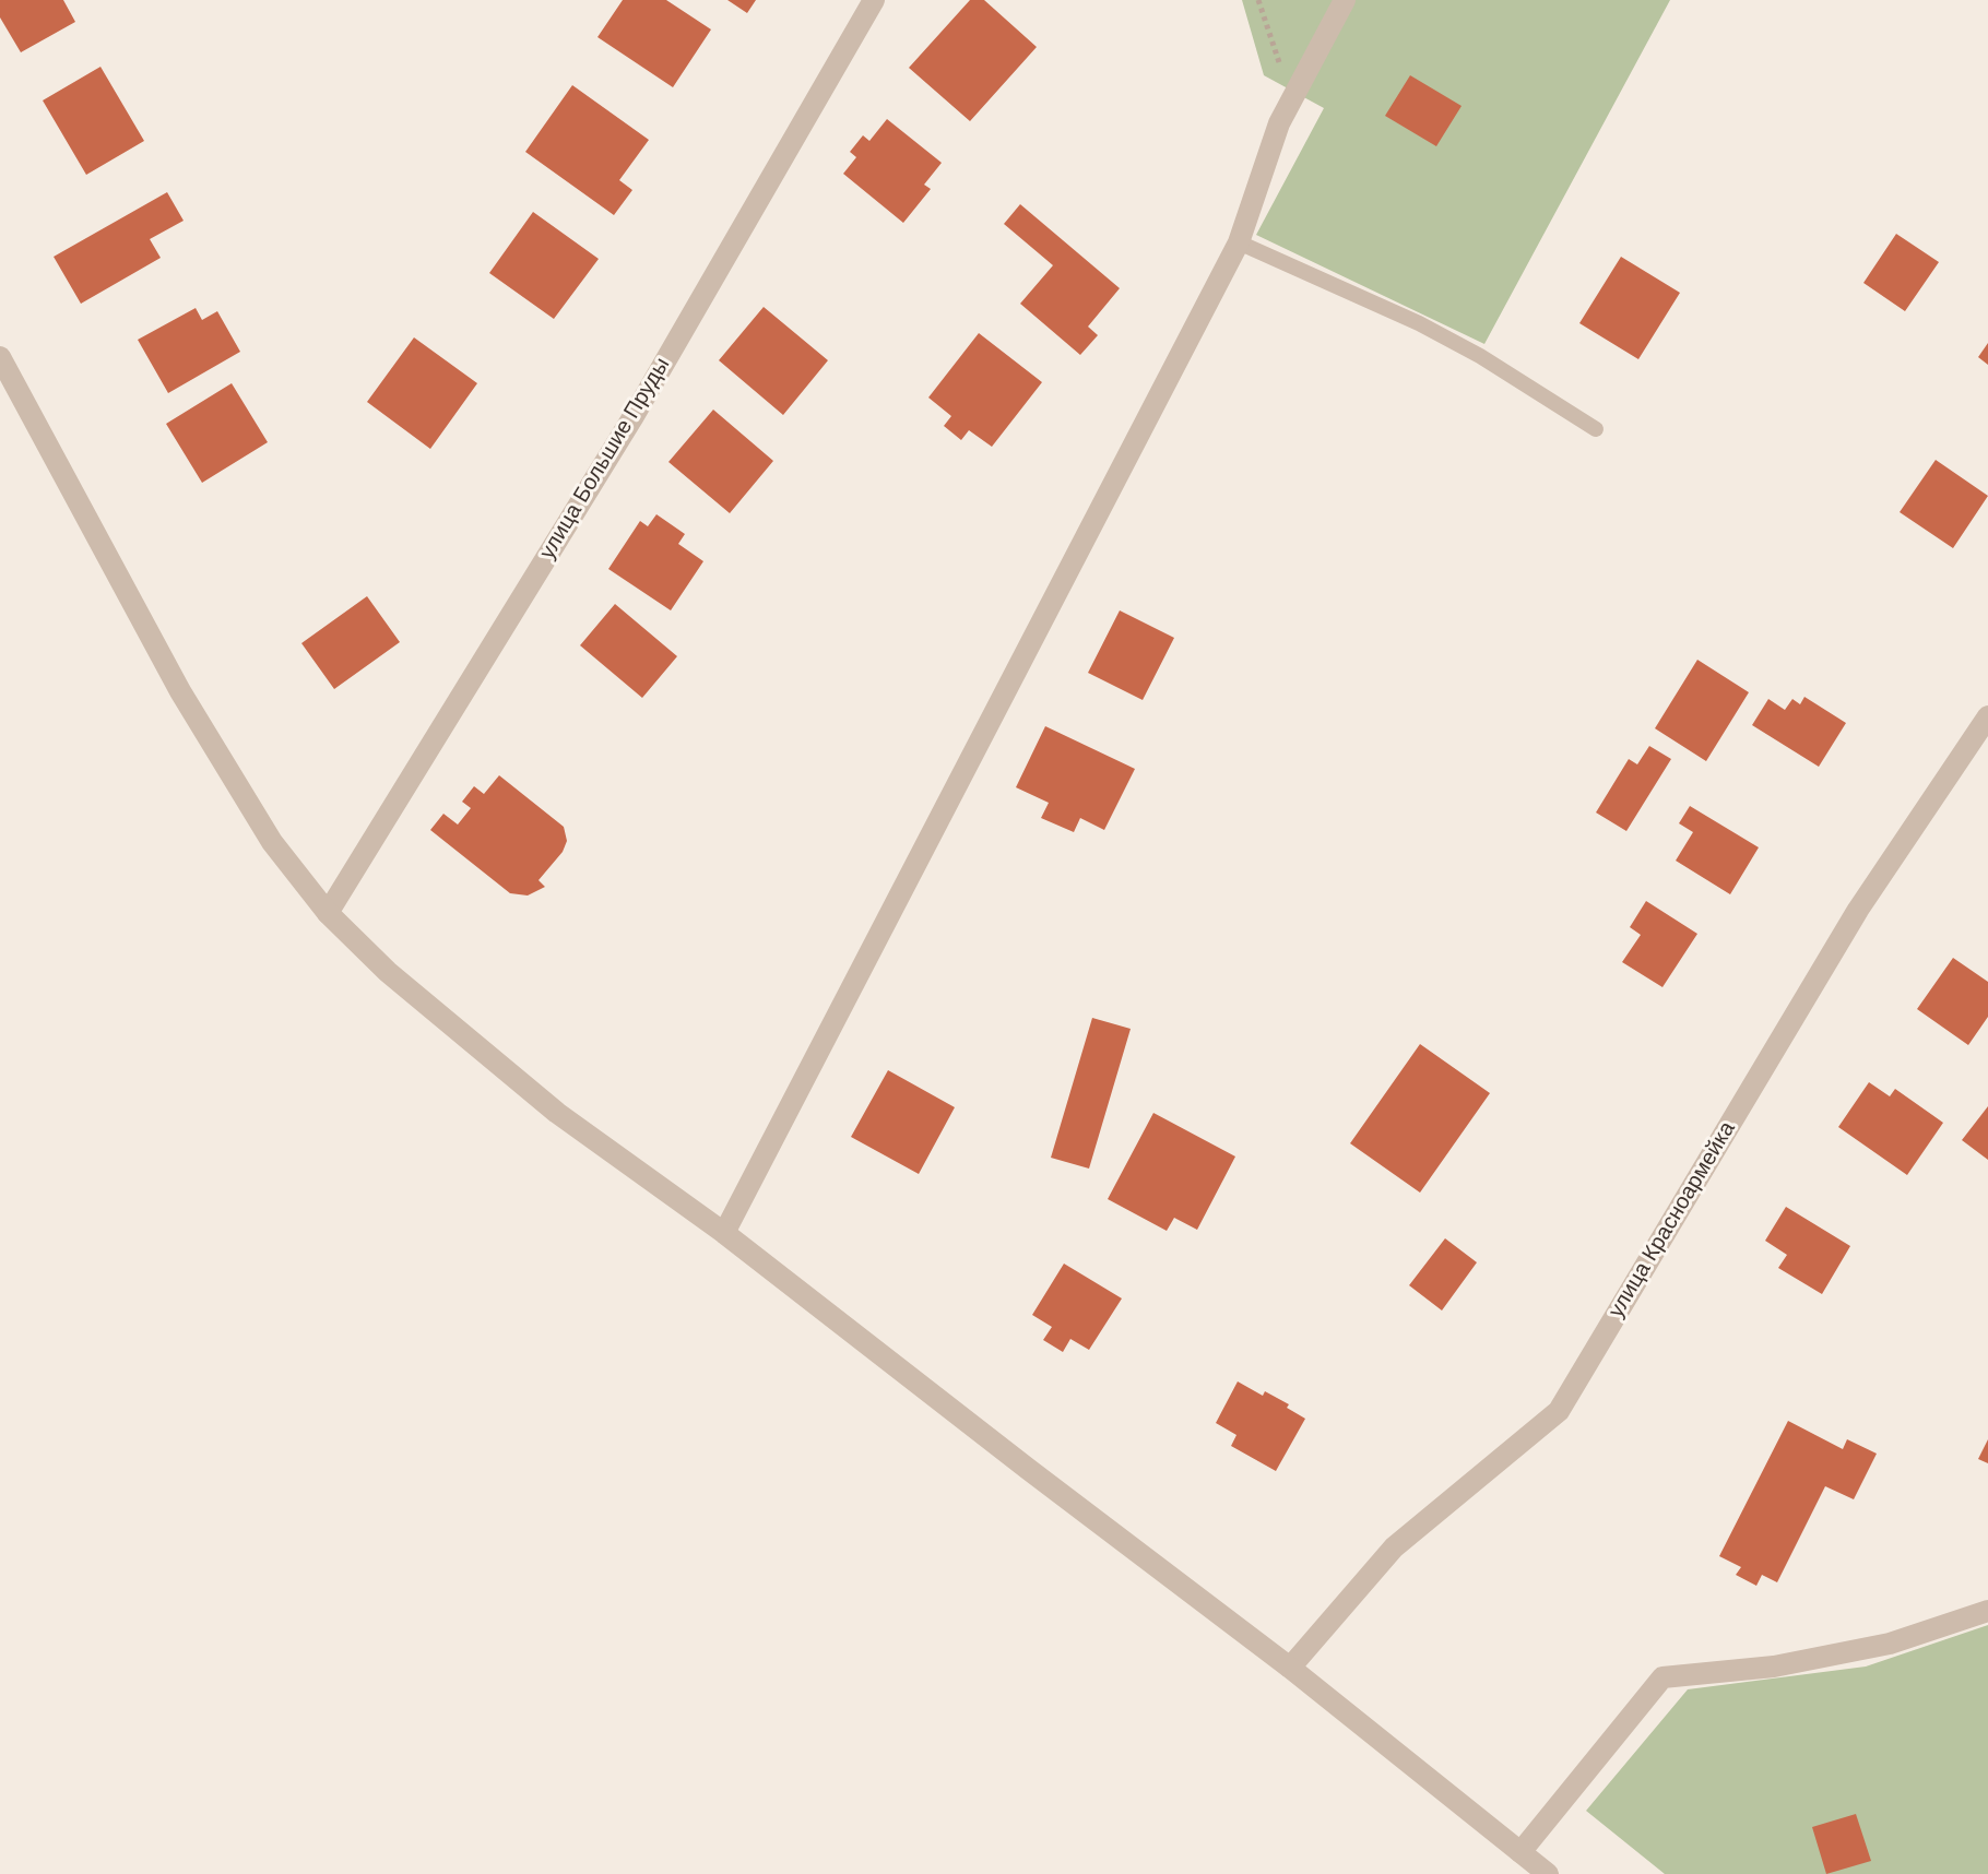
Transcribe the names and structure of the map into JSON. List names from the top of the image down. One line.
{"streets":{"street":["улица Большие Пруды","улица Красноармейка"]}}
